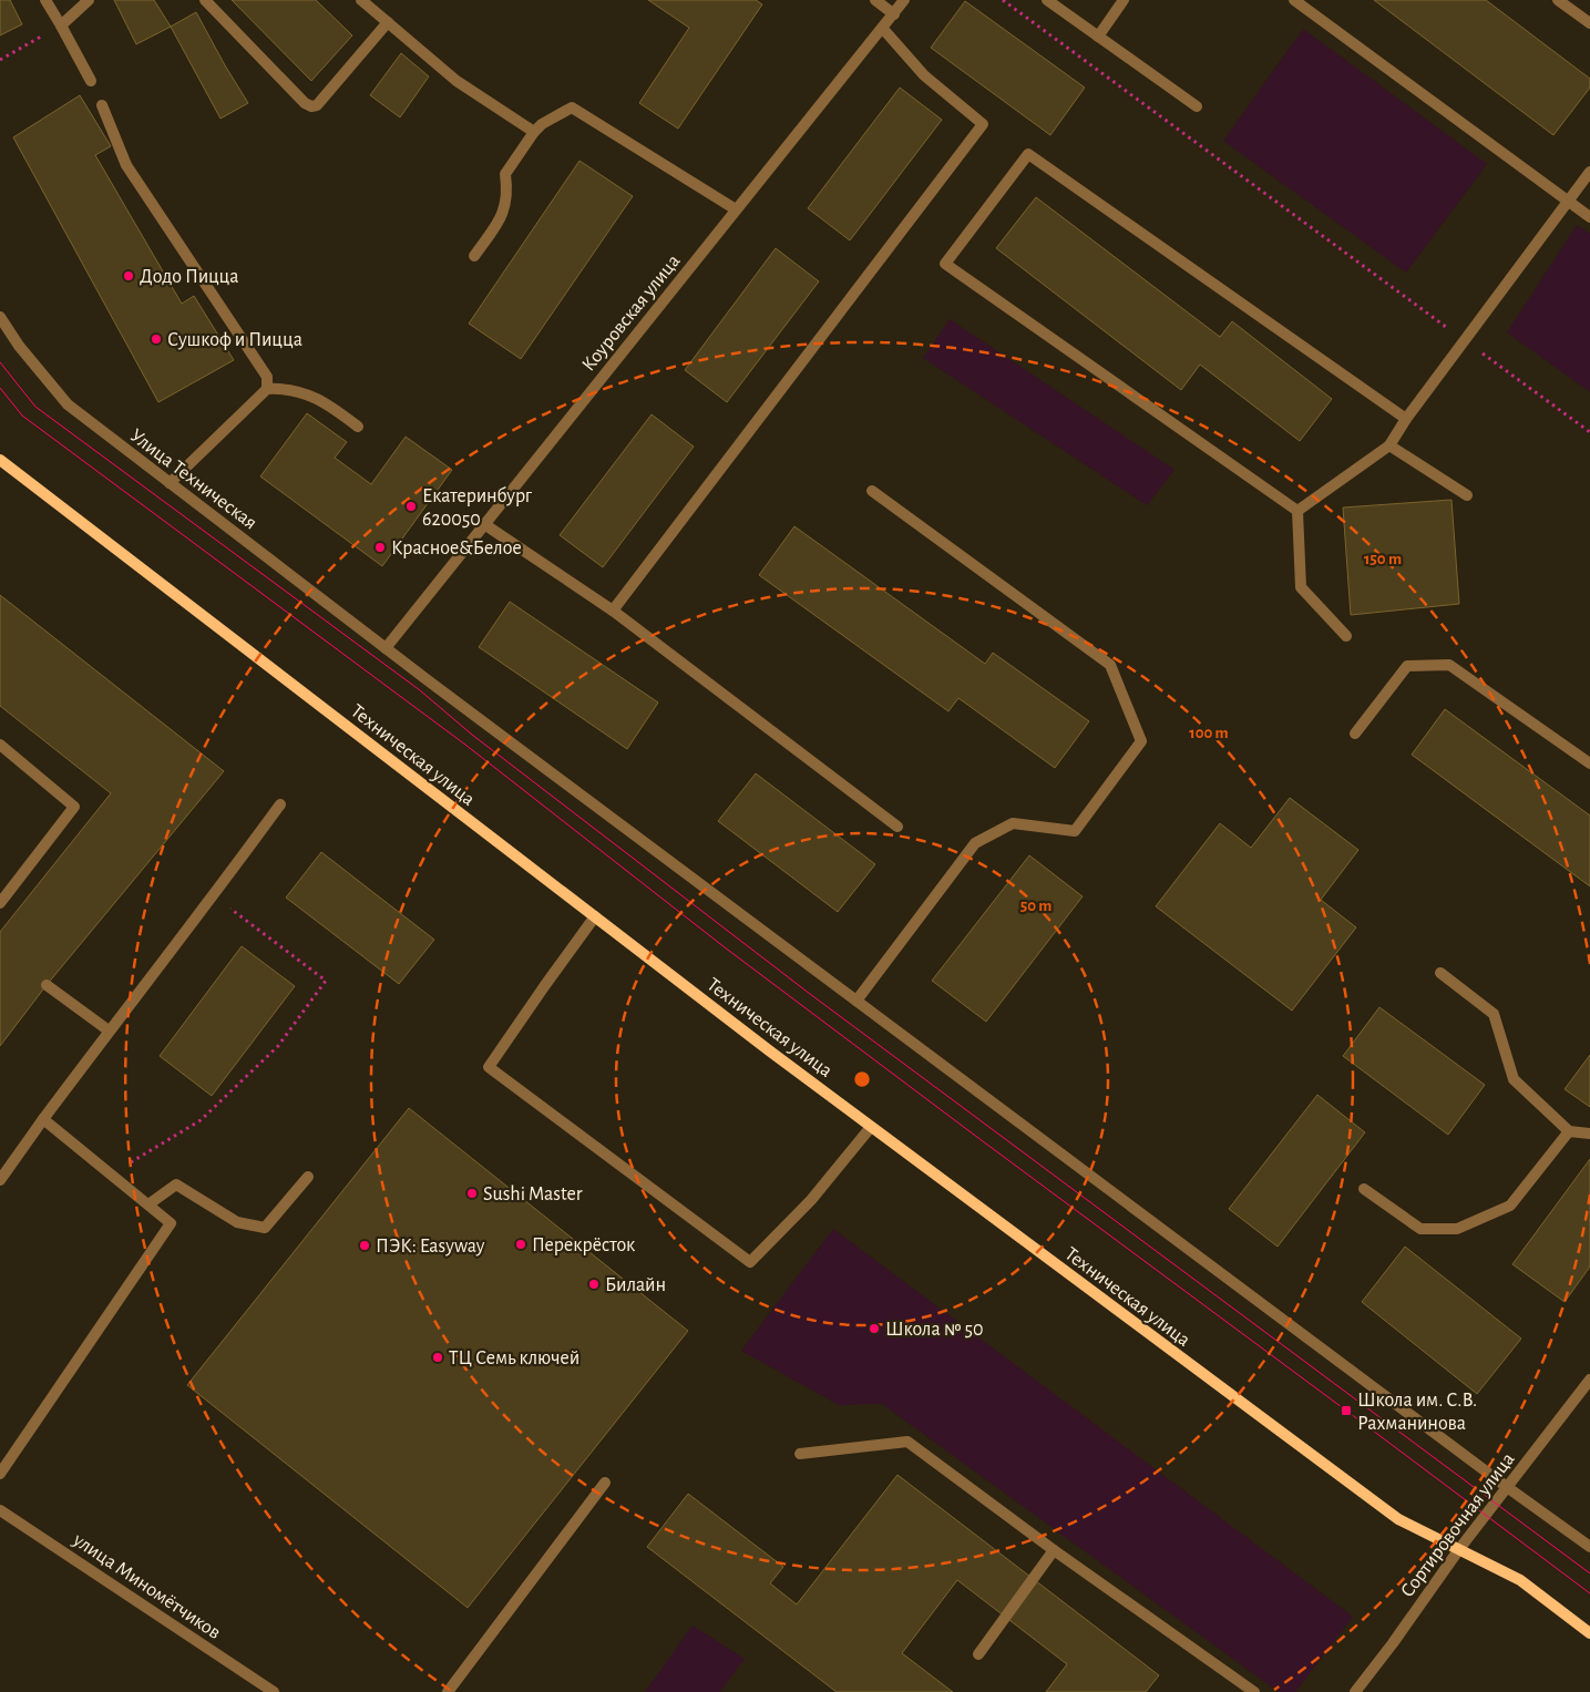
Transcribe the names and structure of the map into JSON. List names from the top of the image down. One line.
{"streets":{"main road":["Техническая улица"],"street":["Коуровская улица","Улица Техническая","Сортировочная улица","улица Миномётчиков"]},"crossings":[["Коуровская улица","Улица Техническая"],["Улица Техническая","Сортировочная улица"],["Техническая улица","Сортировочная улица"]],"places":{"other":["Додо Пицца","Сушкоф и Пицца","Екатеринбург 620050","Красное&Белое","Sushi Master","Перекрёсток","ПЭК: Easyway","Билайн","Школа № 50","ТЦ Семь ключей"],"transit":["Школа им. С.В. Рахманинова"]},"rings":["150 m","100 m","50 m"]}
